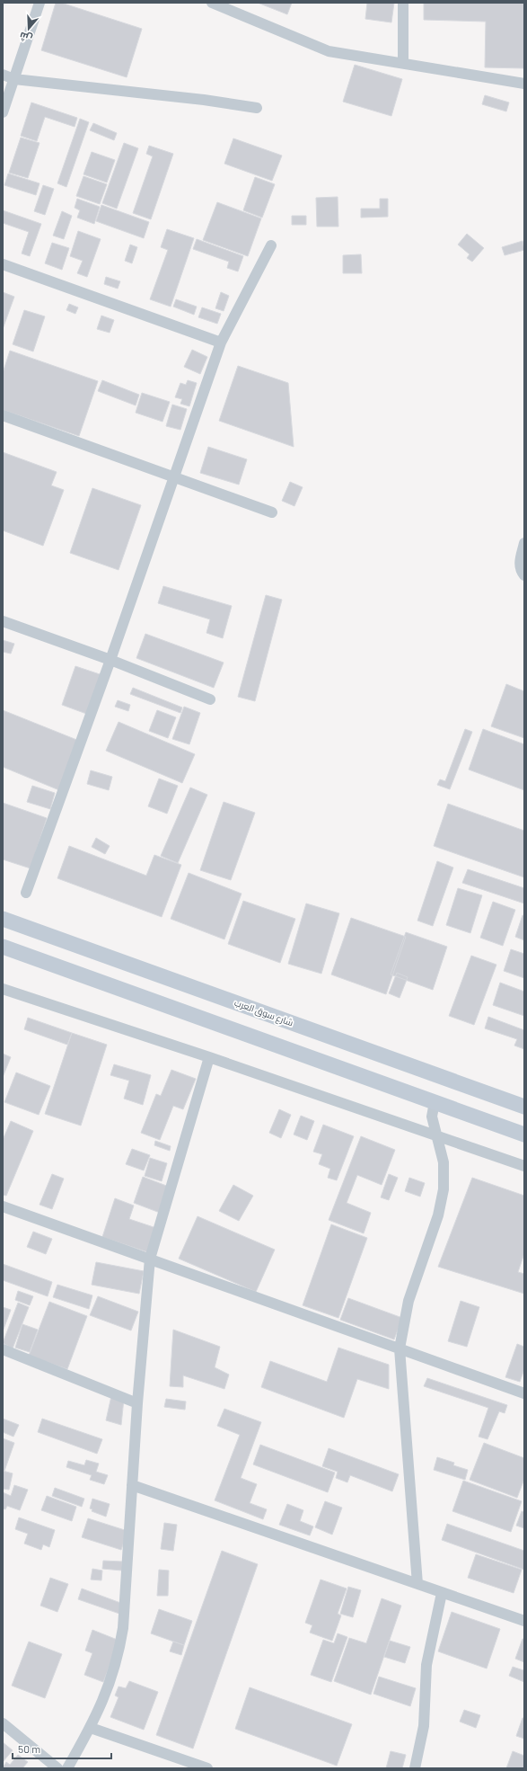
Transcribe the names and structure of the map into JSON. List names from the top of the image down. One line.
{"streets":{"main road":["شارع سوق العرب"]},"scale_bar":"50 m","north":"bottom"}
